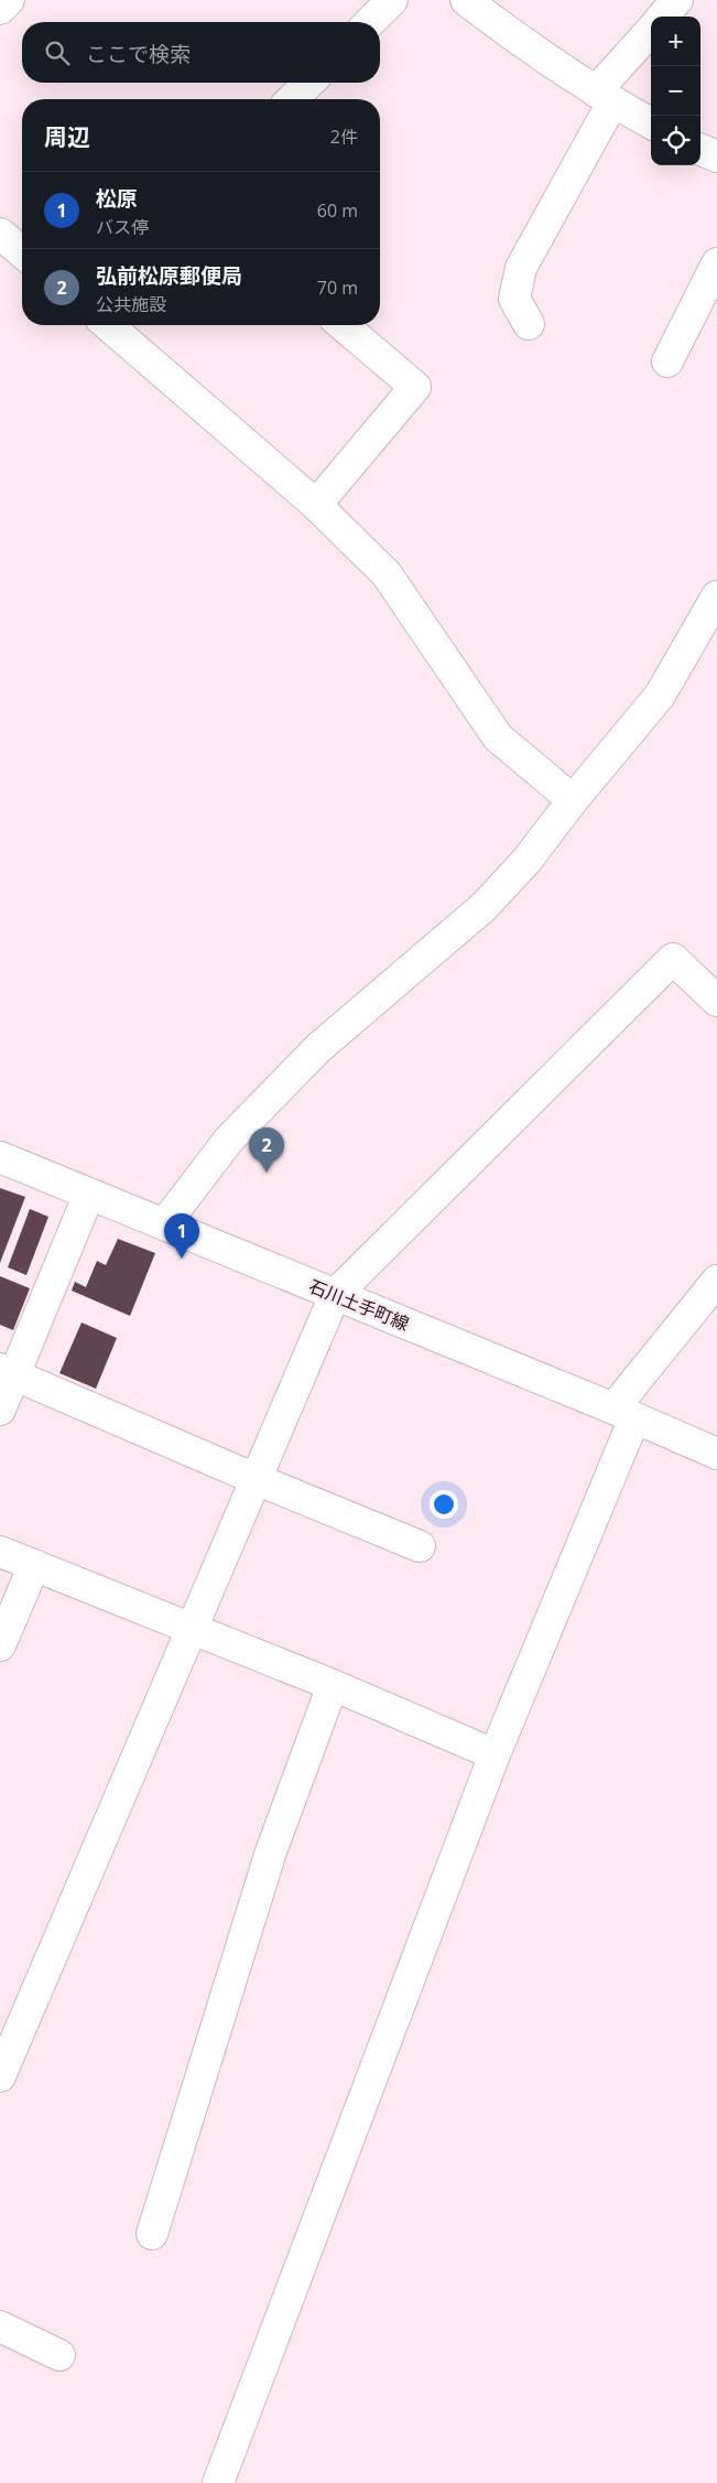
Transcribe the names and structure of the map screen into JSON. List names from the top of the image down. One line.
{"streets":{"street":["石川土手町線"]},"page":{"map_buttons":["+","−"],"search":"ここで検索","heading":["周辺","2件"],"list":[{"mark":"1","name":"松原","note":"バス停","value":"60 m"},{"mark":"2","name":"弘前松原郵便局","note":"公共施設","value":"70 m"}],"pins":["2","1"]}}
